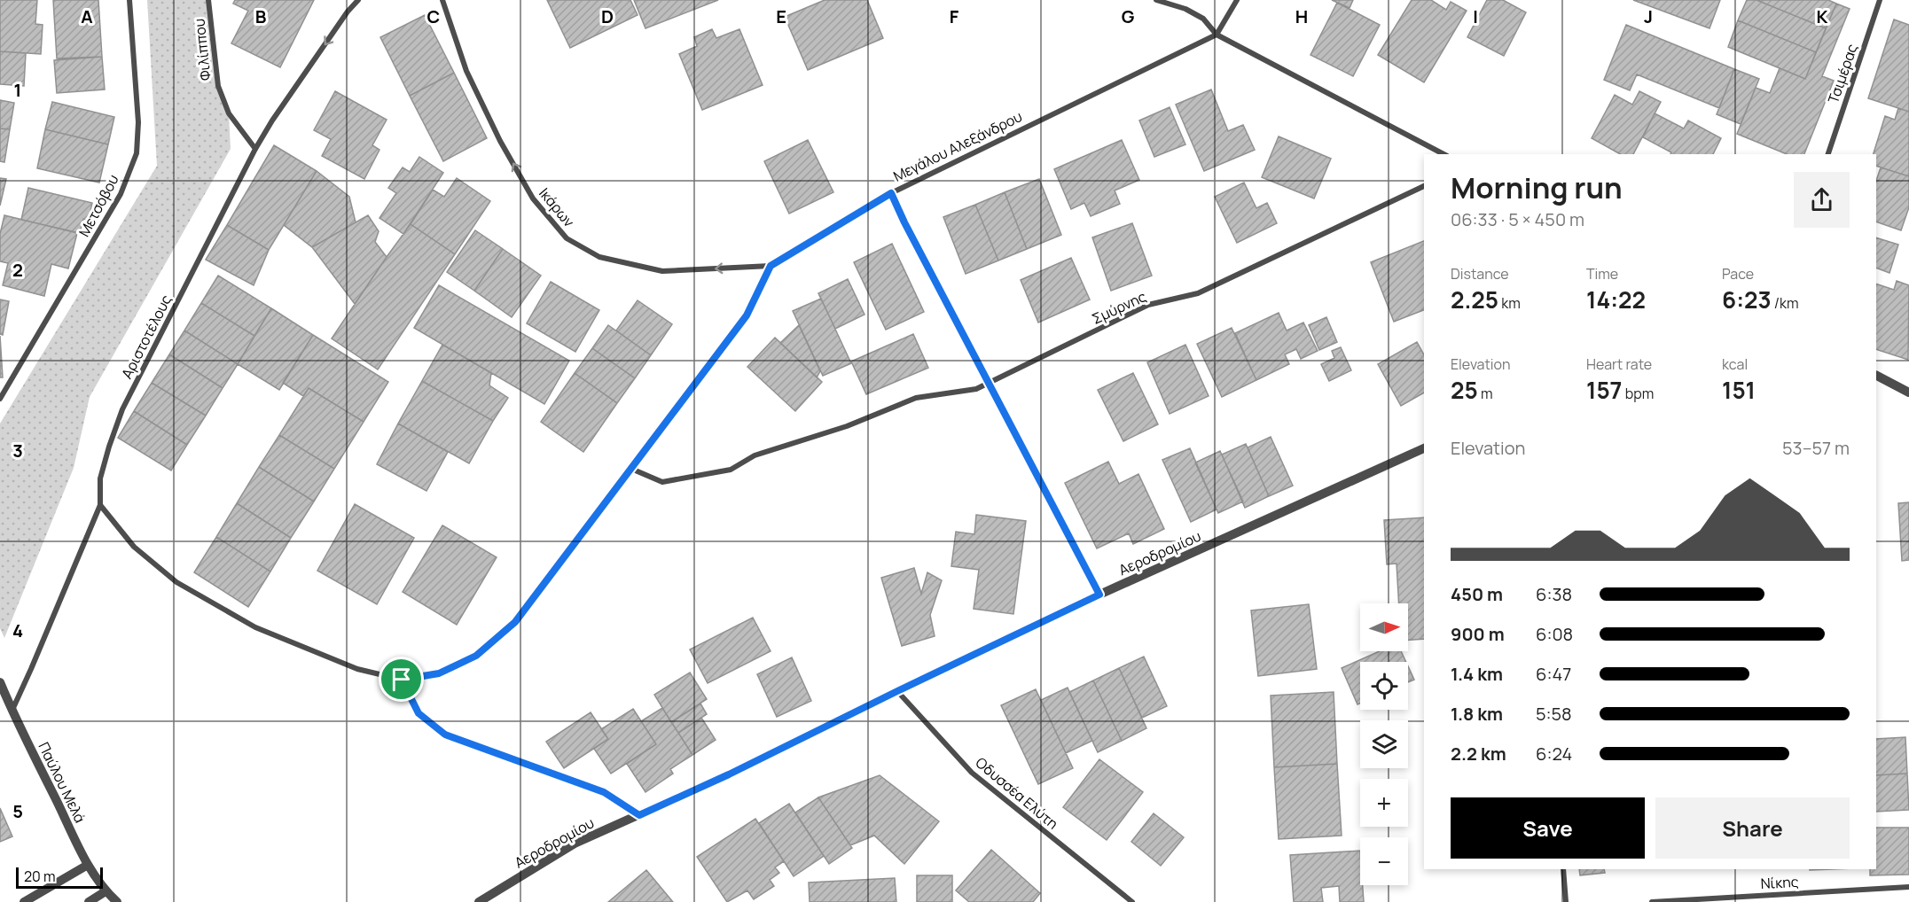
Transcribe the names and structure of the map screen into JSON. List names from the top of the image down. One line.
{"streets":{"street":["Φιλίππου","Τσιμέρας","Μεγάλου Αλεξάνδρου","Μετσόβου","Ικάρων","Σμύρνης","Αριστοτέλους","Αεροδρομίου","Παύλου Μελά","Οδυσσέα Ελύτη","Νίκης"]},"crossings":[["Φιλίππου","Αριστοτέλους"],["Μεγάλου Αλεξάνδρου","Ικάρων"],["Αριστοτέλους","Παύλου Μελά"],["Αεροδρομίου","Οδυσσέα Ελύτη"]],"one_way":["Ικάρων"],"scale_bar":"20 m","north":"right","page":{"heading":["Morning run","06:33 · 5 × 450 m"],"stats":[["Distance","2.25 km"],["Time","14:22"],["Pace","6:23 /km"],["Elevation","25 m"],["Heart rate","157 bpm"],["kcal","151"]],"chart":["Elevation","53–57 m"],"list":[{"name":"450 m","note":"6:38"},{"name":"900 m","note":"6:08"},{"name":"1.4 km","note":"6:47"},{"name":"1.8 km","note":"5:58"},{"name":"2.2 km","note":"6:24"}],"map_buttons":["+","−"],"buttons":["Save","Share"],"scale":"20 m"},"grid":{"columns":["A","B","C","D","E","F","G","H","I","J","K"],"rows":["1","2","3","4","5"]}}
